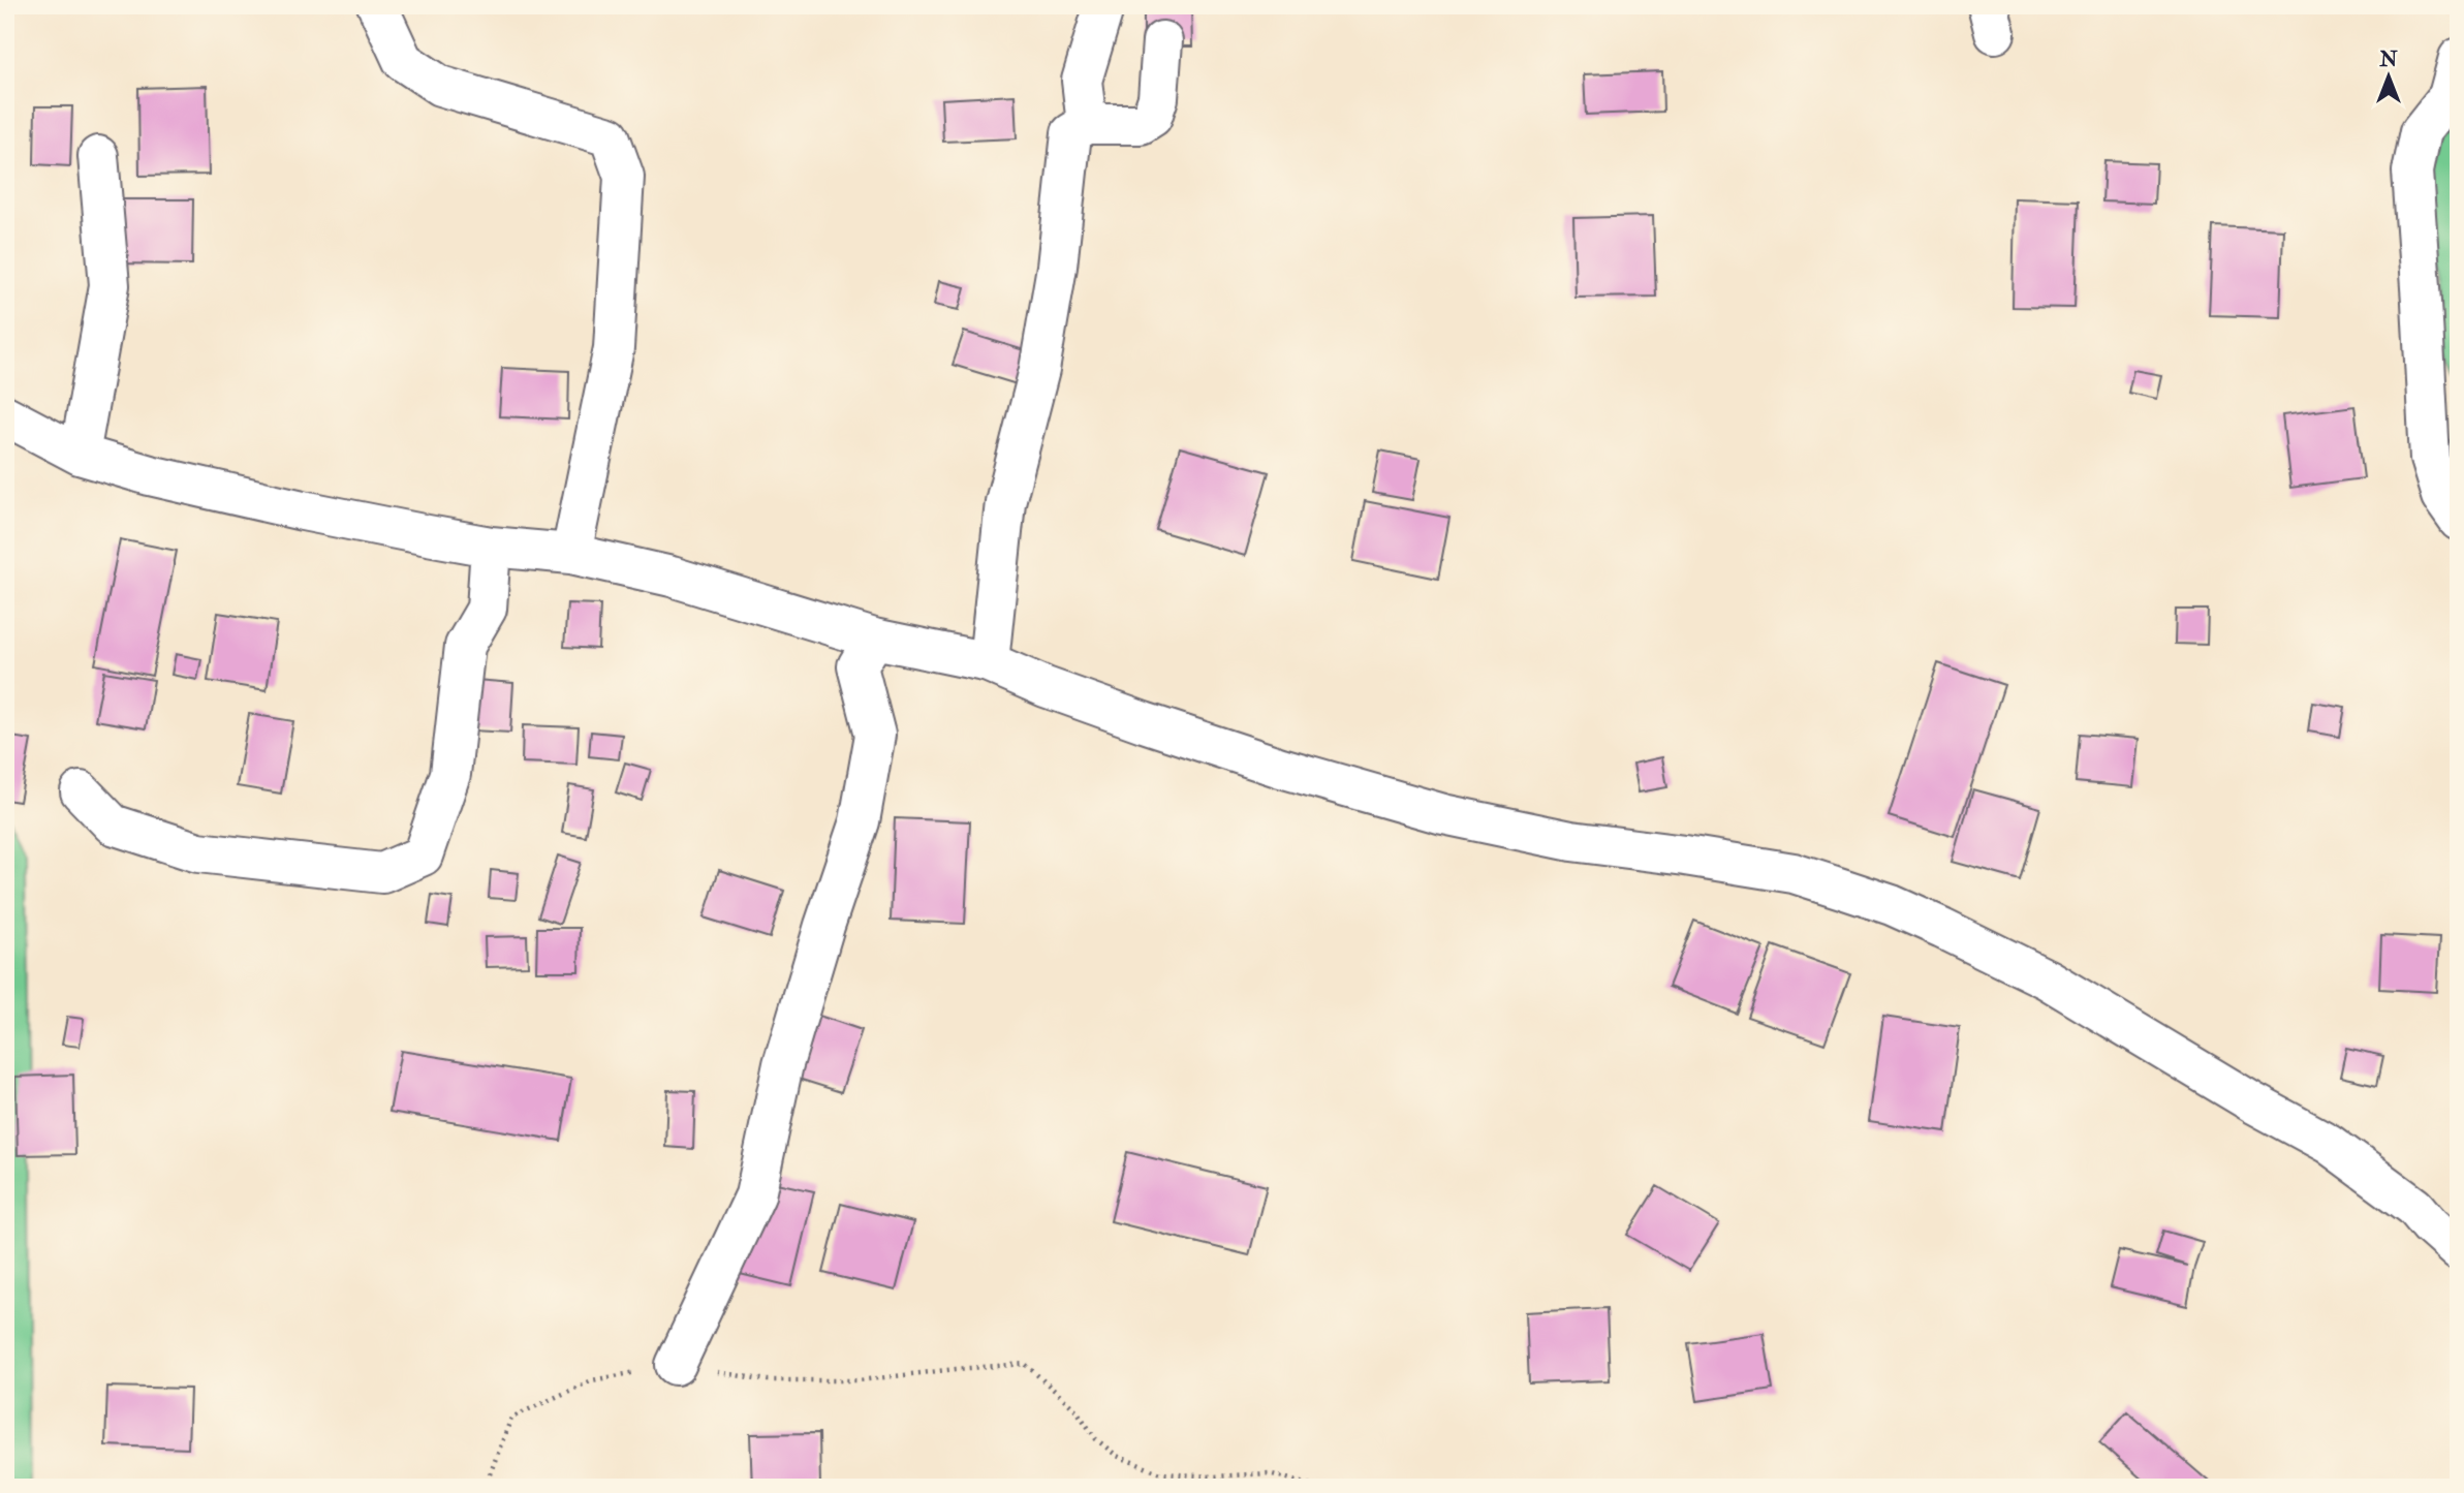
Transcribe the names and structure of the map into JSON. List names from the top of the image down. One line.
{"north":"top"}
